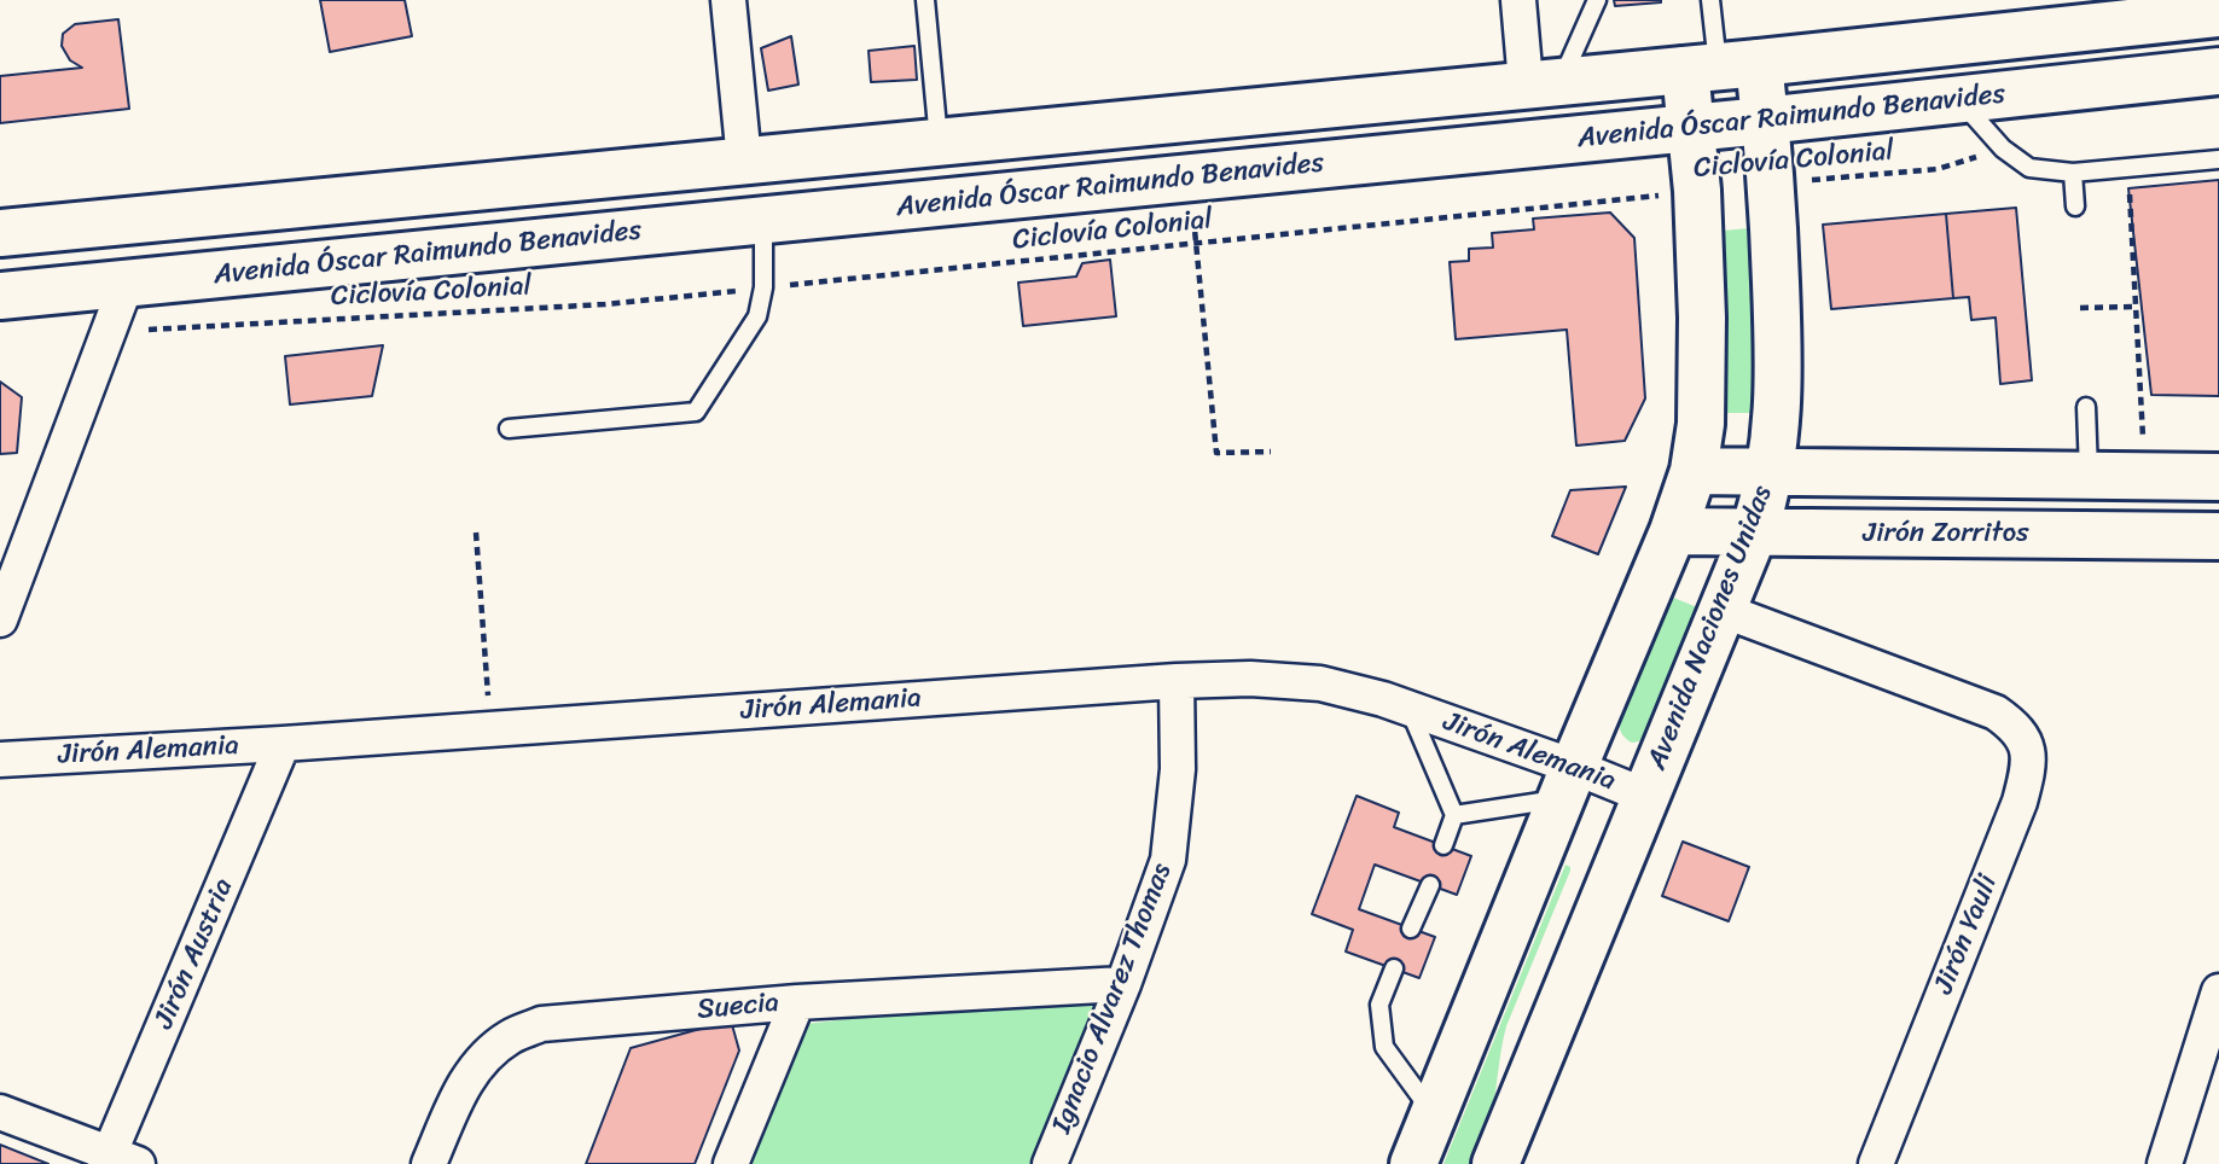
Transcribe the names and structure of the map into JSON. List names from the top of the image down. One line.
{"streets":{"main road":["Avenida Óscar Raimundo Benavides","Jirón Zorritos","Avenida Naciones Unidas"],"street":["Jirón Alemania","Jirón Yauli","Jirón Austria","Ignacio Alvarez Thomas","Suecia"],"path":["Ciclovía Colonial"]},"crossings":[["Avenida Óscar Raimundo Benavides","Avenida Naciones Unidas"],["Ciclovía Colonial","Avenida Naciones Unidas"],["Jirón Zorritos","Avenida Naciones Unidas"],["Avenida Naciones Unidas","Jirón Alemania"],["Avenida Naciones Unidas","Jirón Yauli"],["Jirón Alemania","Jirón Austria"],["Jirón Alemania","Ignacio Alvarez Thomas"],["Ignacio Alvarez Thomas","Suecia"]]}
